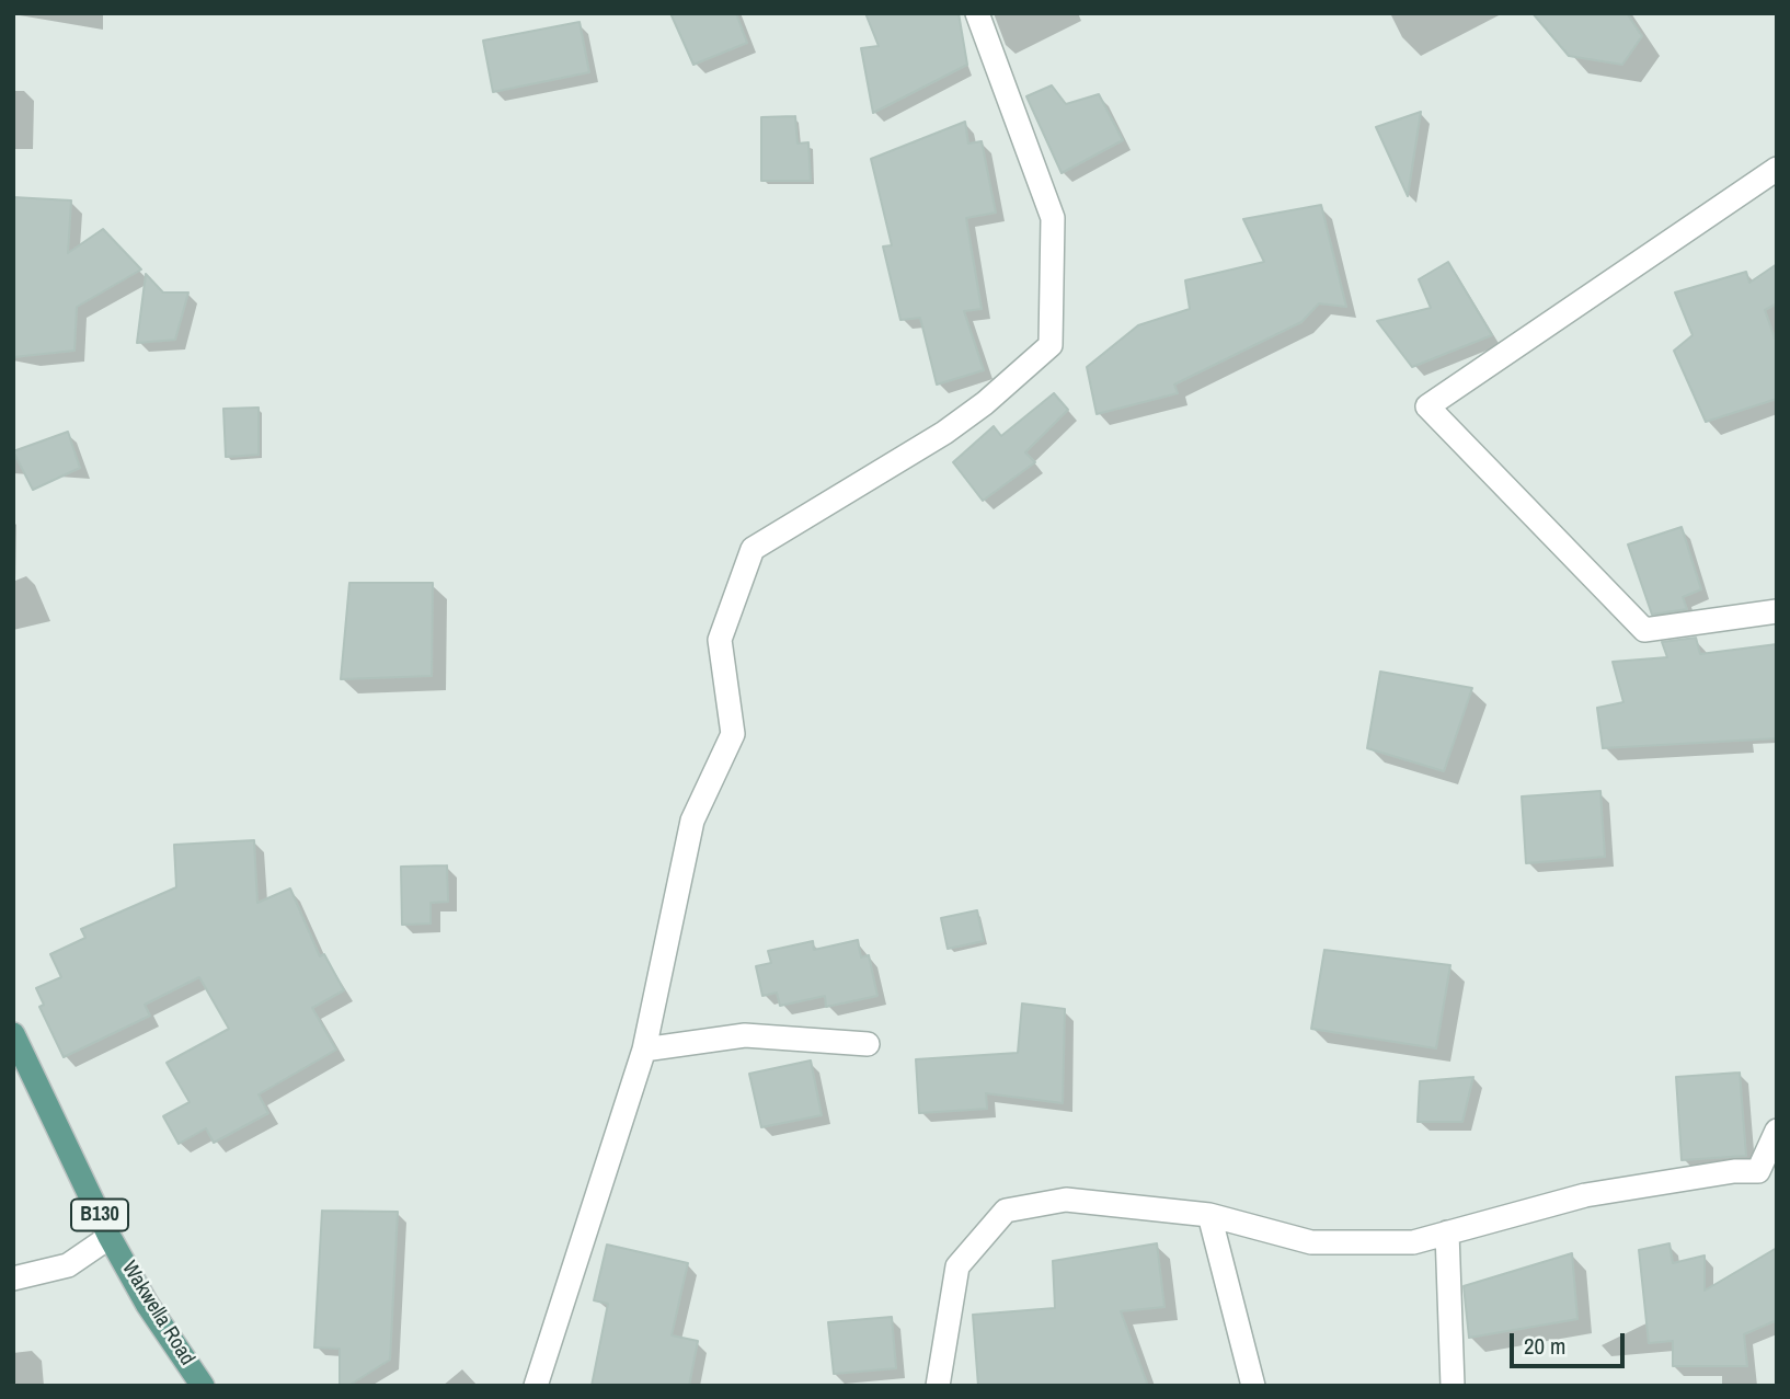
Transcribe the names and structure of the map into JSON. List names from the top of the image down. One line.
{"streets":{"main road":["B130","Wakwella Road"]},"scale_bar":"20 m"}
